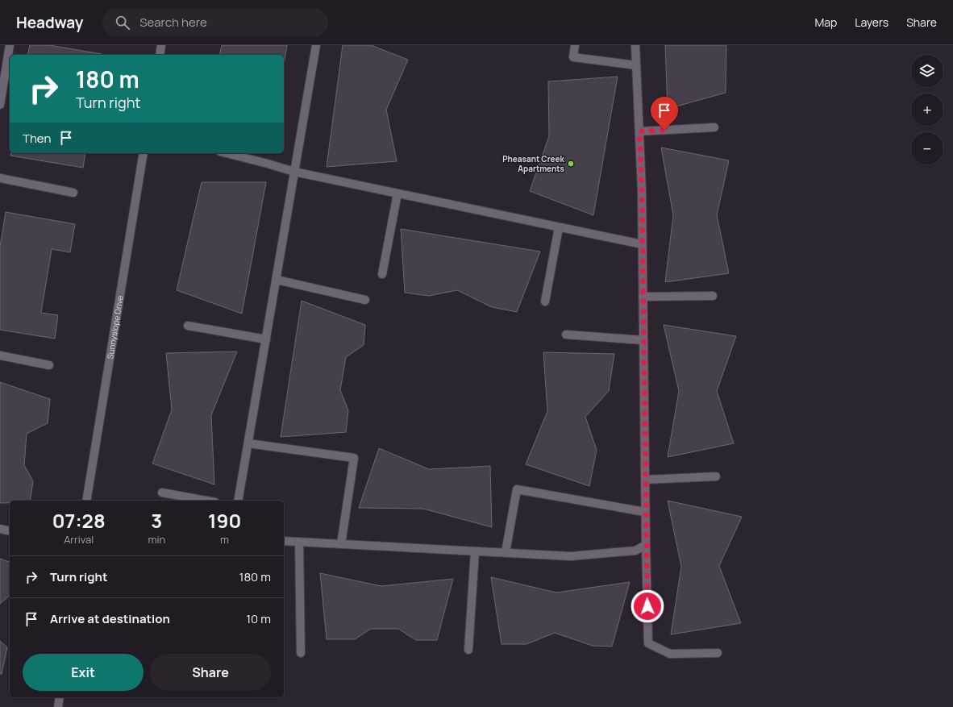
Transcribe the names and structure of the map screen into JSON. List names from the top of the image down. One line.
{"streets":{"street":["Sunnyslope Drive"]},"places":["Pheasant Creek Apartments"],"page":{"header":"Headway","search":"Search here","nav":["Map","Layers","Share"],"map_buttons":["+","−"],"turn":["180 m","Turn right"],"then":"Then","eta":["07:28","Arrival","3","min","190","m"],"list":[{"name":"Turn right","value":"180 m"},{"name":"Arrive at destination","value":"10 m"}],"buttons":["Exit","Share"]}}
